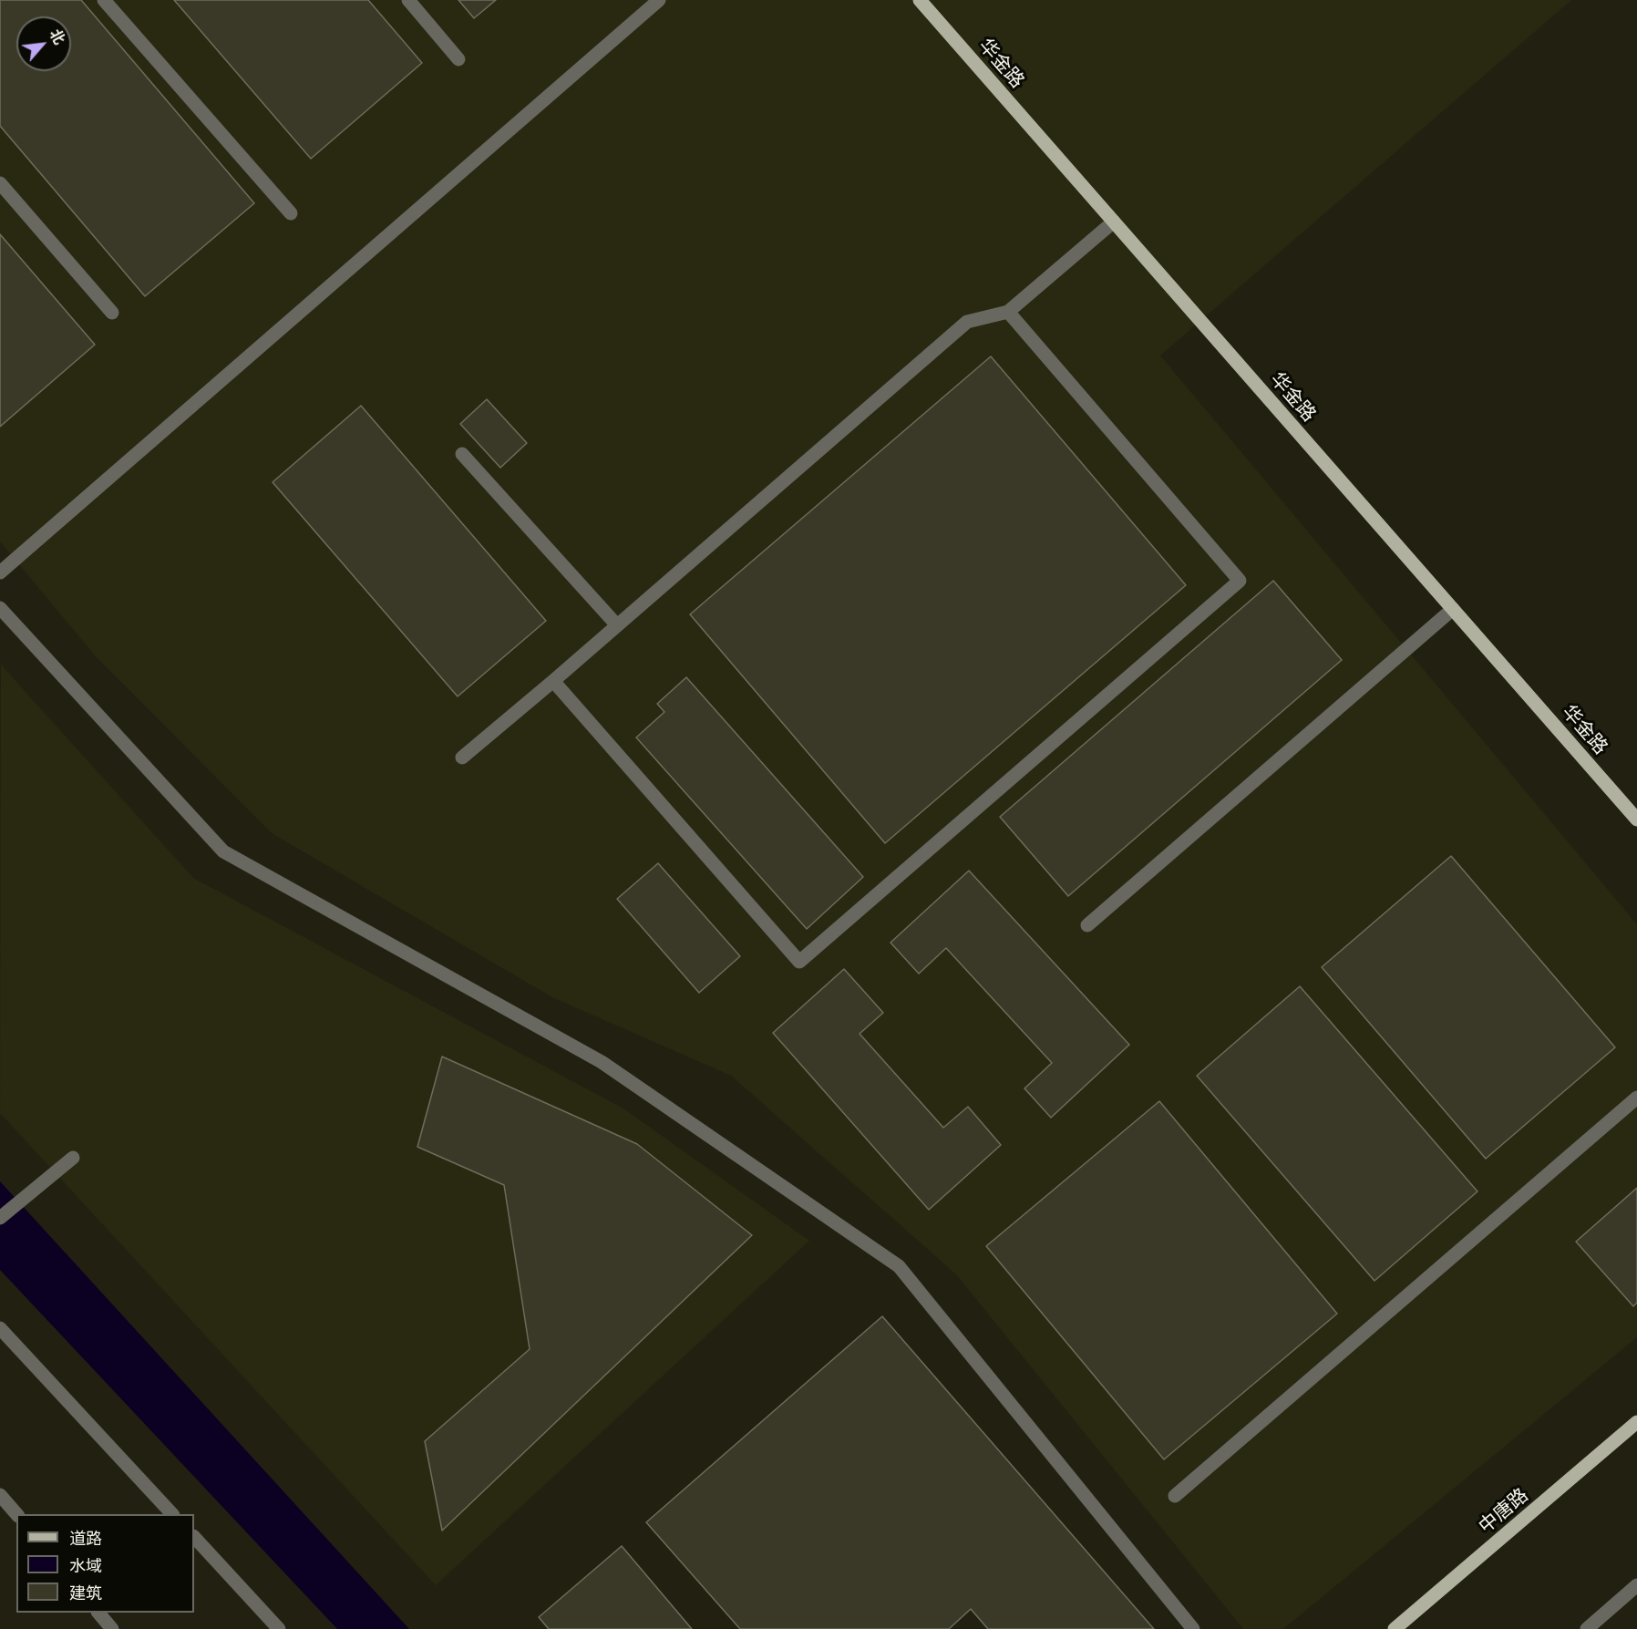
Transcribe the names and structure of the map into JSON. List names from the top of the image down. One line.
{"streets":{"main road":["华金路","中唐路"]},"legend":["道路","水域","建筑"],"north":"top right"}
